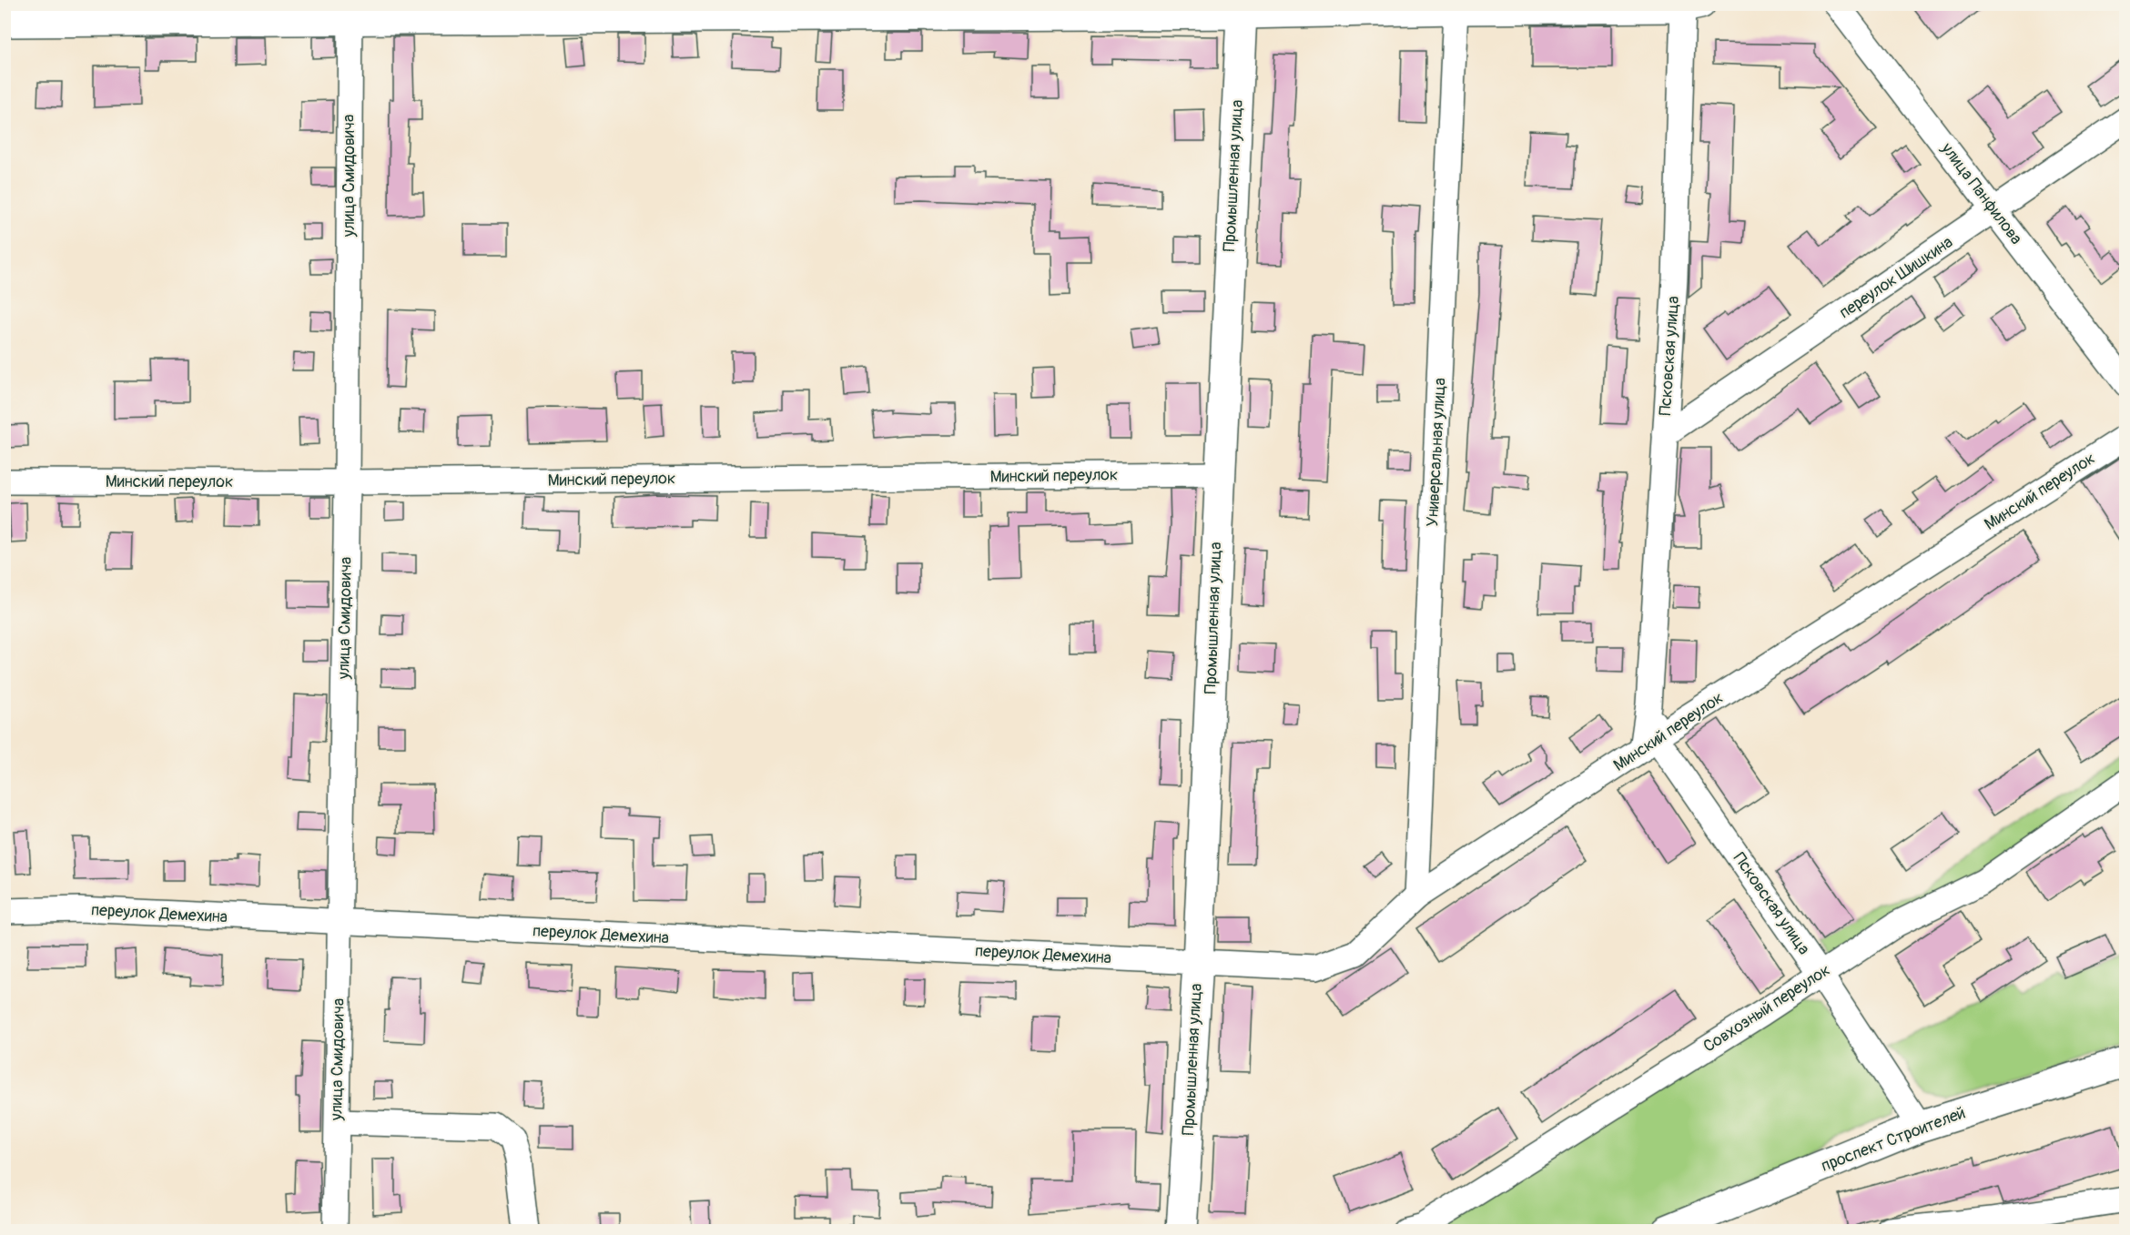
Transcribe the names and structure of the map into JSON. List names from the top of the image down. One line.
{"streets":{"main road":["Промышленная улица","проспект Строителей"],"street":["улица Смидовича","улица Панфилова","переулок Шишкина","Псковская улица","Универсальная улица","Минский переулок","переулок Демехина","Совхозный переулок"]},"crossings":[["улица Смидовича","Минский переулок"],["улица Смидовича","переулок Демехина"],["Промышленная улица","Минский переулок"],["Промышленная улица","переулок Демехина"],["улица Панфилова","переулок Шишкина"],["переулок Шишкина","Псковская улица"],["Псковская улица","Минский переулок"],["Псковская улица","Совхозный переулок"],["Псковская улица","проспект Строителей"],["Универсальная улица","Минский переулок"],["Минский переулок","переулок Демехина"]]}
